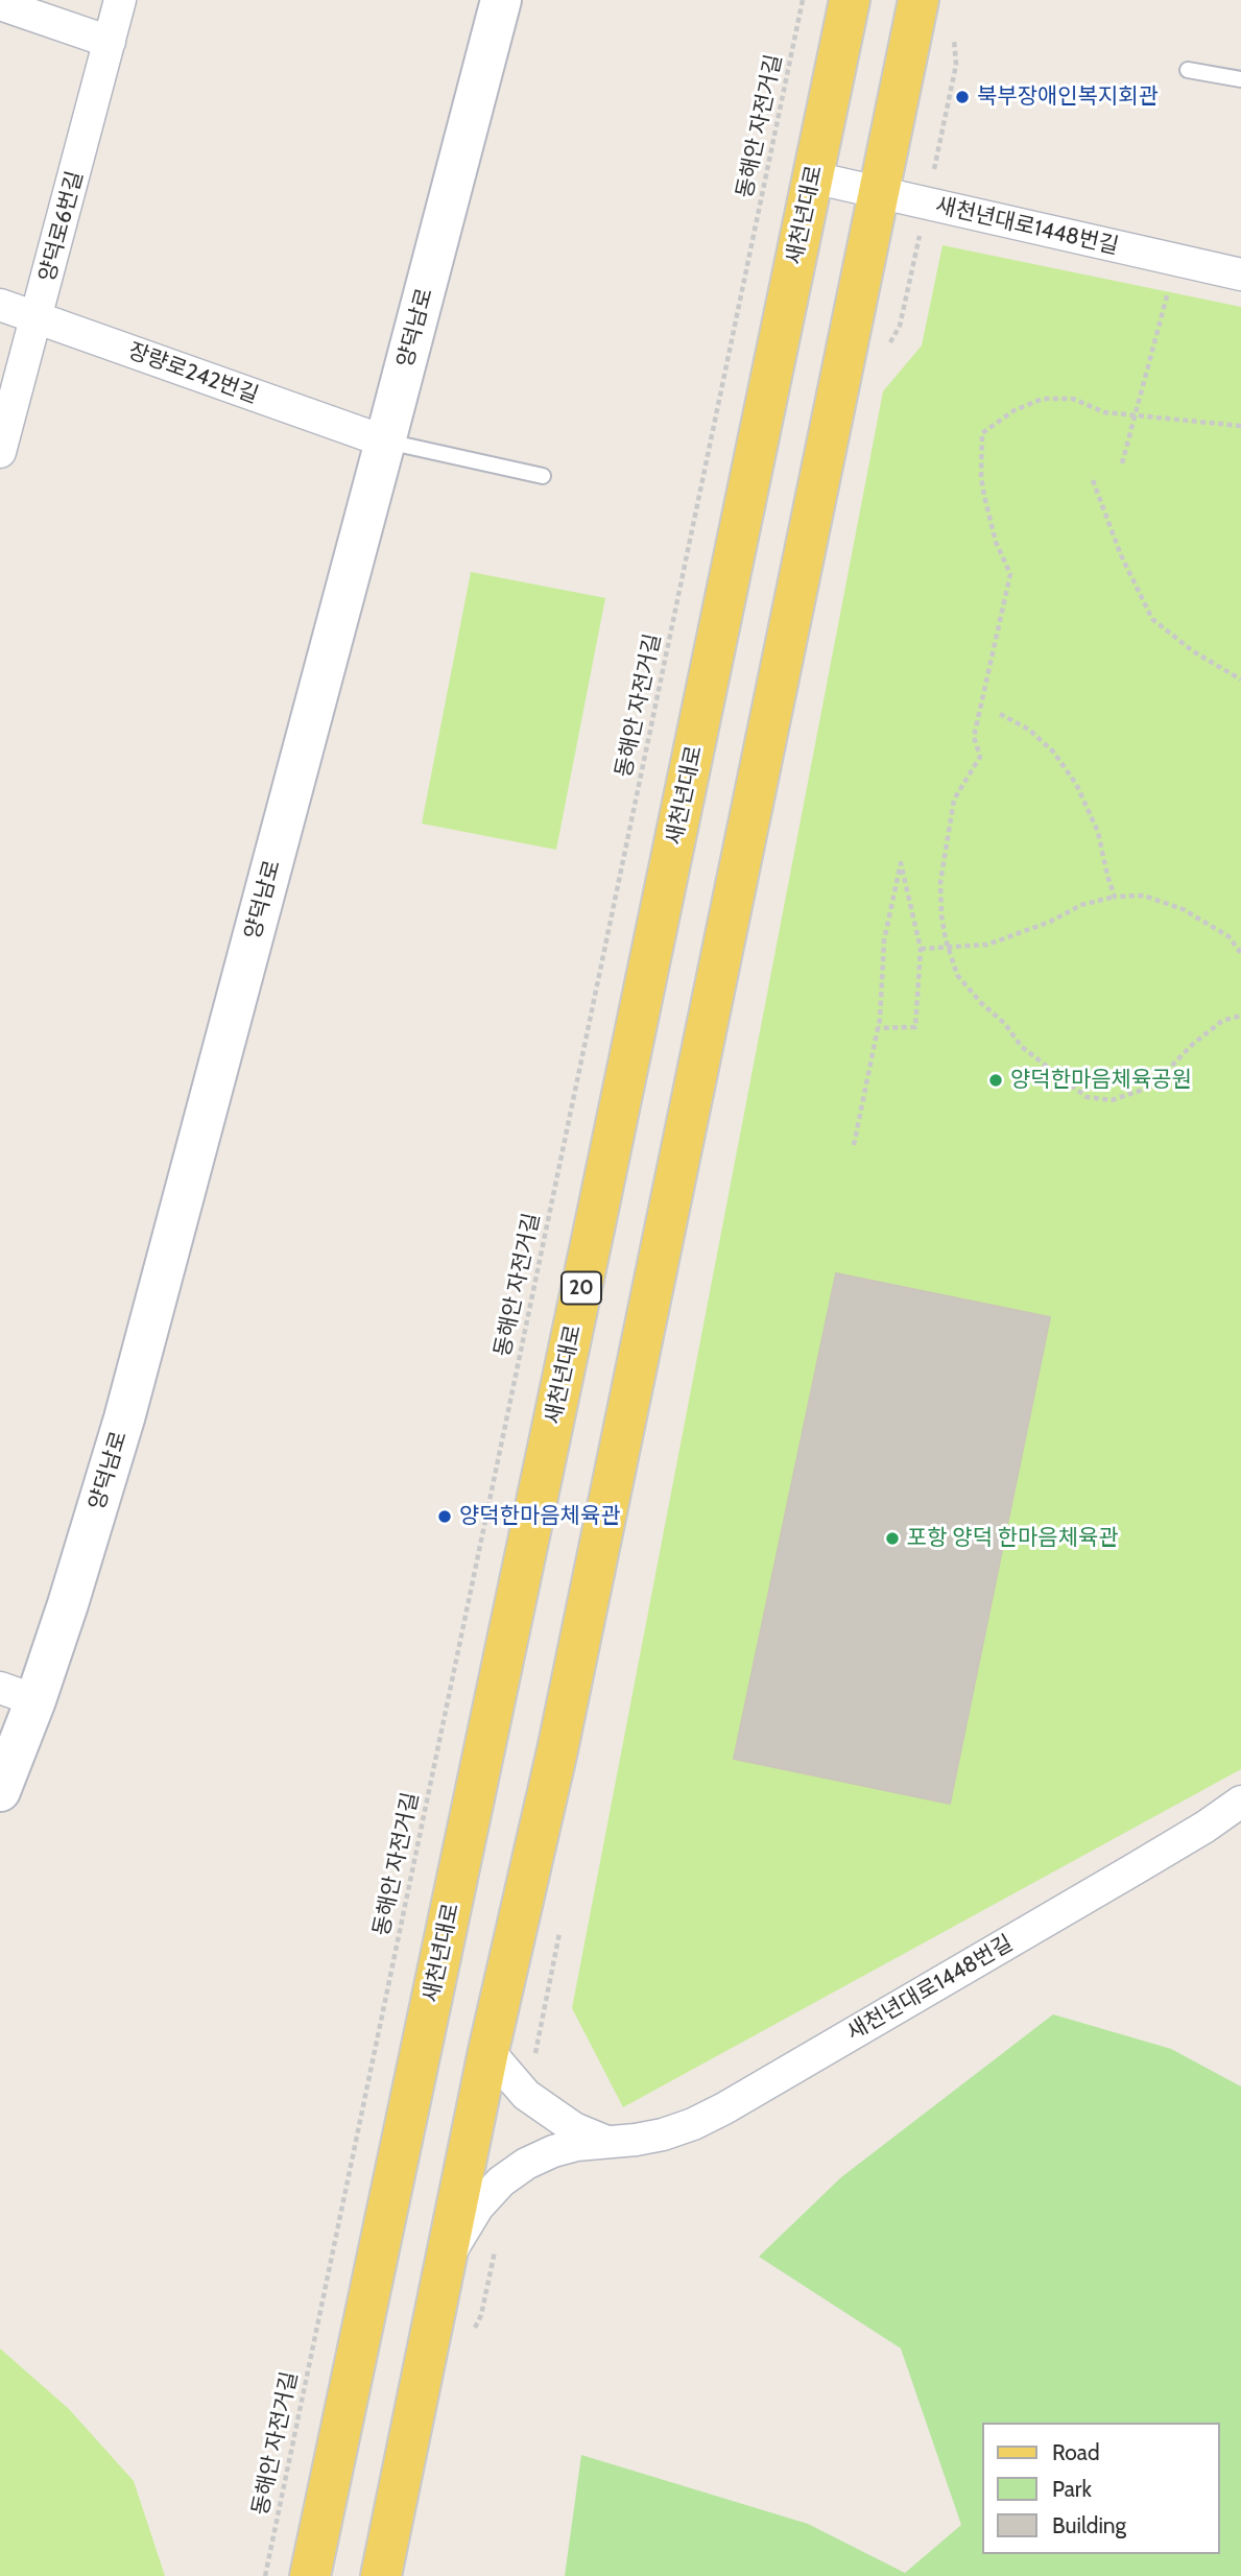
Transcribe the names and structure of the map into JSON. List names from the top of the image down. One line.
{"streets":{"main road":["새천년대로","20"],"street":["양덕로6번길","새천년대로1448번길","양덕남로","장량로242번길"],"path":["동해안 자전거길"]},"crossings":[["새천년대로","새천년대로1448번길"],["양덕로6번길","장량로242번길"],["양덕남로","장량로242번길"]],"places":["북부장애인복지회관","양덕한마음체육공원","양덕한마음체육관","포항 양덕 한마음체육관"],"legend":["Road","Park","Building"]}
